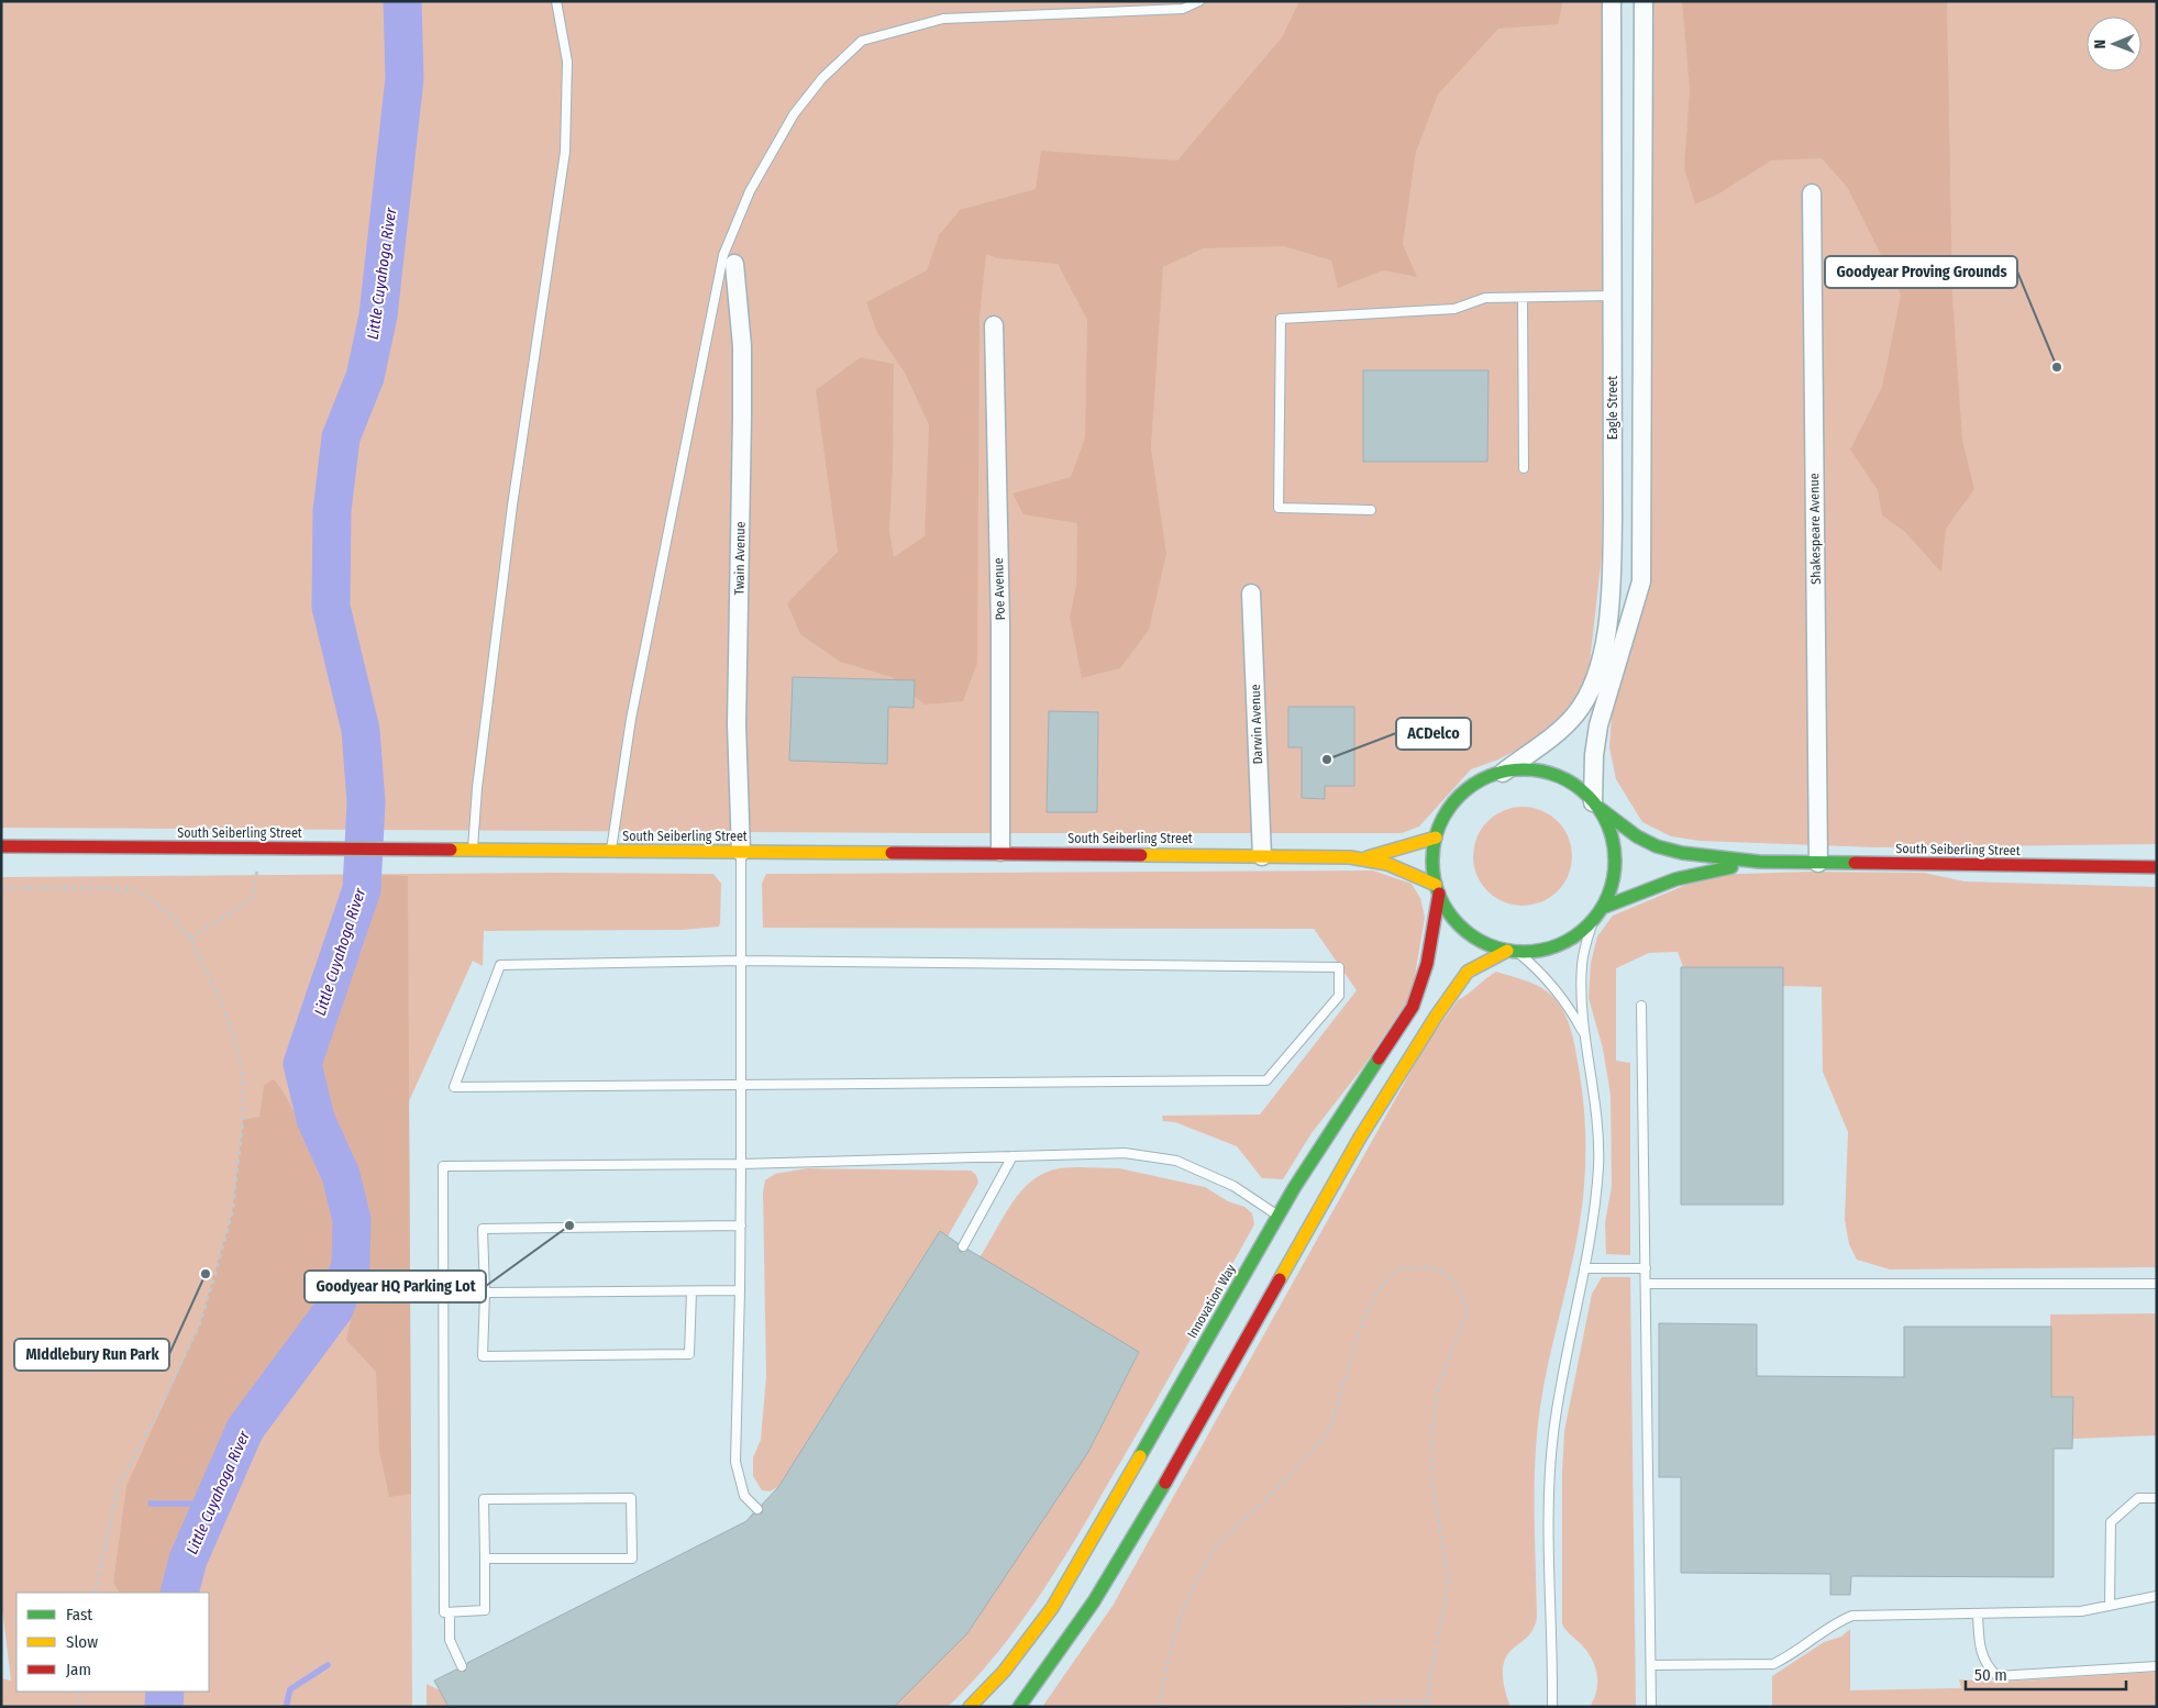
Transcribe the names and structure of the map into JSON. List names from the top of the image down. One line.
{"streets":{"main road":["South Seiberling Street","Innovation Way"],"street":["Eagle Street","Shakespeare Avenue","Twain Avenue","Poe Avenue","Darwin Avenue"]},"crossings":[["Eagle Street","South Seiberling Street"],["Eagle Street","Innovation Way"],["Shakespeare Avenue","South Seiberling Street"],["Twain Avenue","South Seiberling Street"],["Poe Avenue","South Seiberling Street"],["Darwin Avenue","South Seiberling Street"],["South Seiberling Street","Innovation Way"]],"water":["Little Cuyahoga River"],"places":["Goodyear Proving Grounds","ACDelco","Goodyear HQ Parking Lot","MIddlebury Run Park"],"legend":["Fast","Slow","Jam"],"scale_bar":"50 m","north":"left"}
